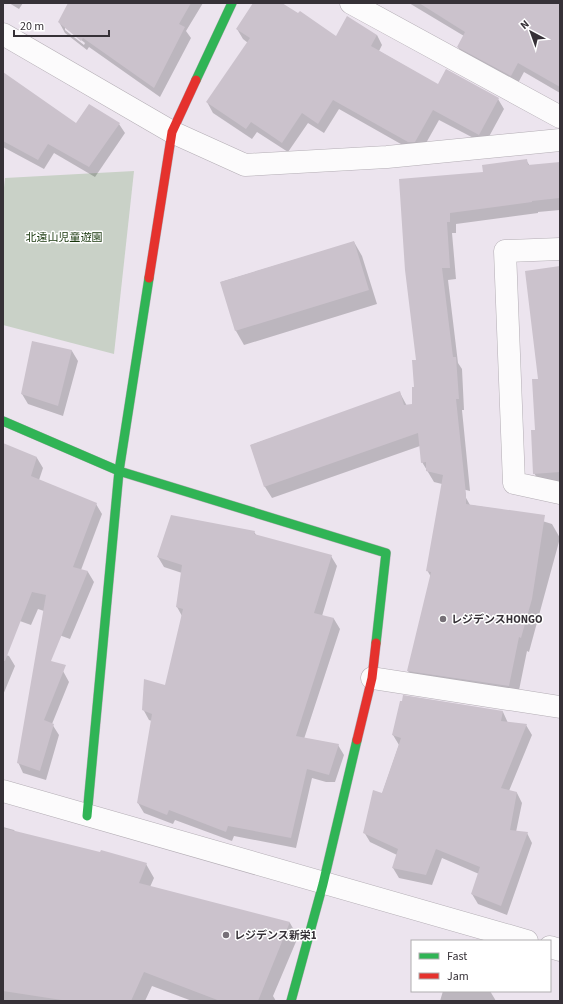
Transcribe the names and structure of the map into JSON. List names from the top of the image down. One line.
{"parks":["北遠山児童遊園"],"places":["レジデンスHONGO","レジデンス新栄1"],"legend":["Fast","Jam"],"scale_bar":"20 m","north":"top left"}
